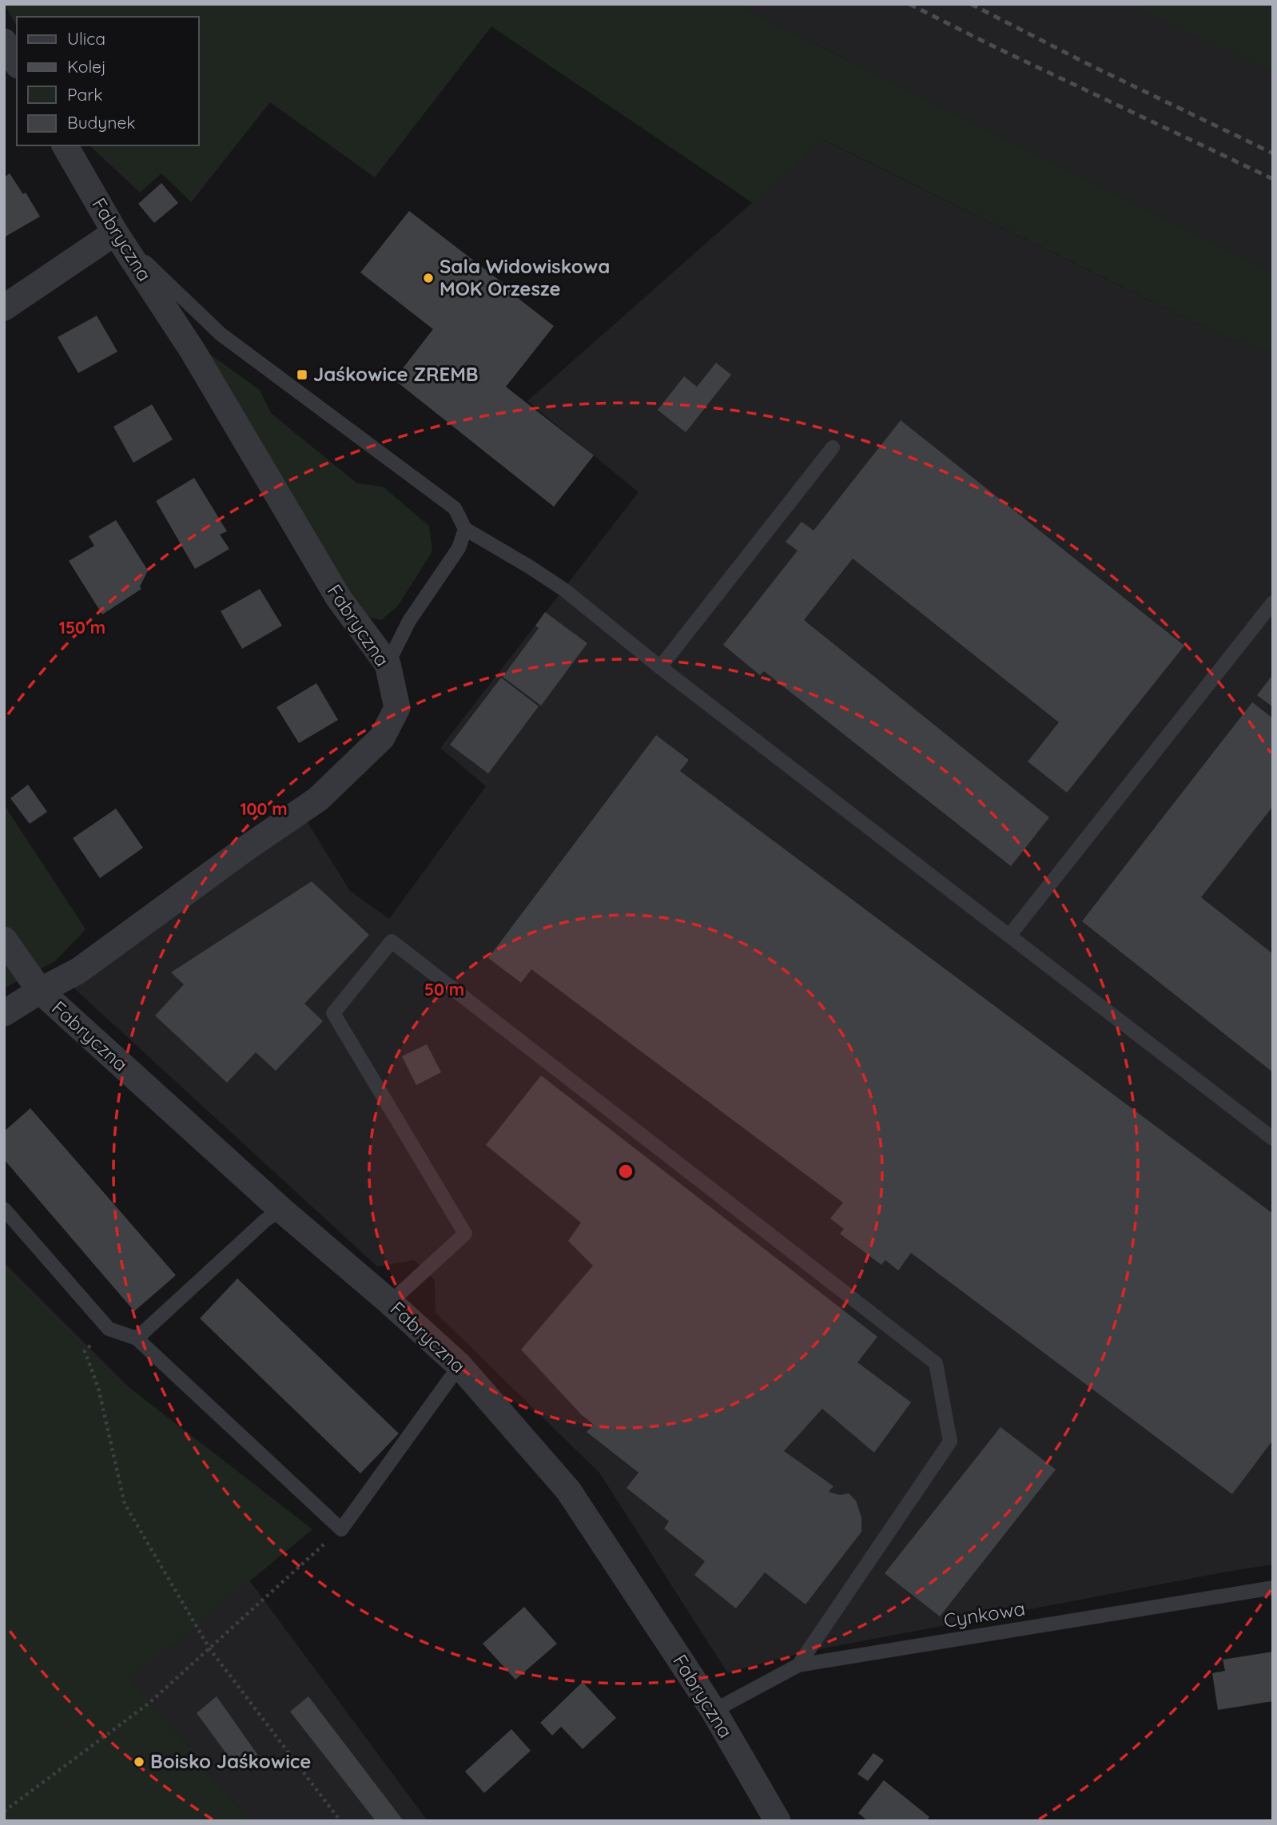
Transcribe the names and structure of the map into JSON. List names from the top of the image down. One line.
{"streets":{"street":["Fabryczna"],"lane":["Cynkowa"]},"crossings":[["Fabryczna","Cynkowa"]],"places":{"other":["Sala Widowiskowa MOK Orzesze","Boisko Jaśkowice"],"transit":["Jaśkowice ZREMB"]},"legend":["Ulica","Kolej","Park","Budynek"],"rings":["150 m","100 m","50 m"]}
